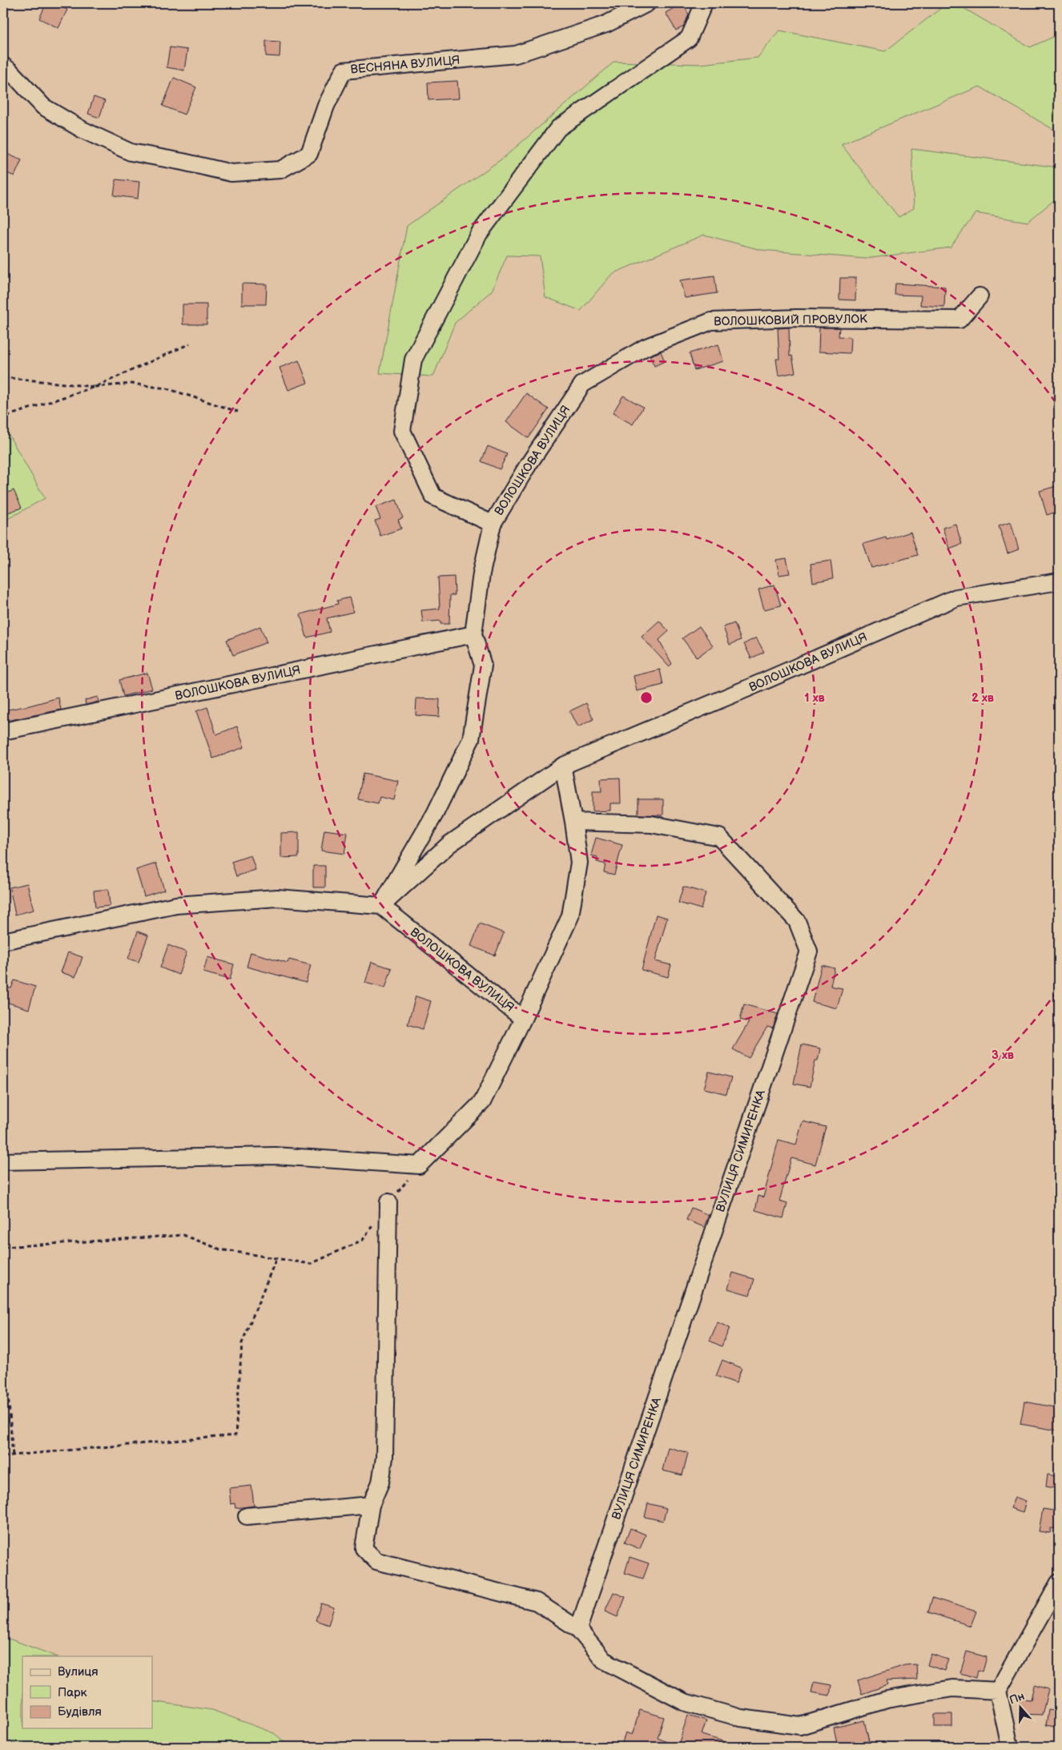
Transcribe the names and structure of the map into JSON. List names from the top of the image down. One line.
{"streets":{"street":["ВЕСНЯНА ВУЛИЦЯ","ВОЛОШКОВИЙ ПРОВУЛОК","ВОЛОШКОВА ВУЛИЦЯ","ВУЛИЦЯ СИМИРЕНКА"]},"crossings":[["ВОЛОШКОВИЙ ПРОВУЛОК","ВОЛОШКОВА ВУЛИЦЯ"],["ВОЛОШКОВА ВУЛИЦЯ","ВУЛИЦЯ СИМИРЕНКА"]],"legend":["Вулиця","Парк","Будівля"],"north":"top","rings":["1 хв","2 хв","3 хв"]}
